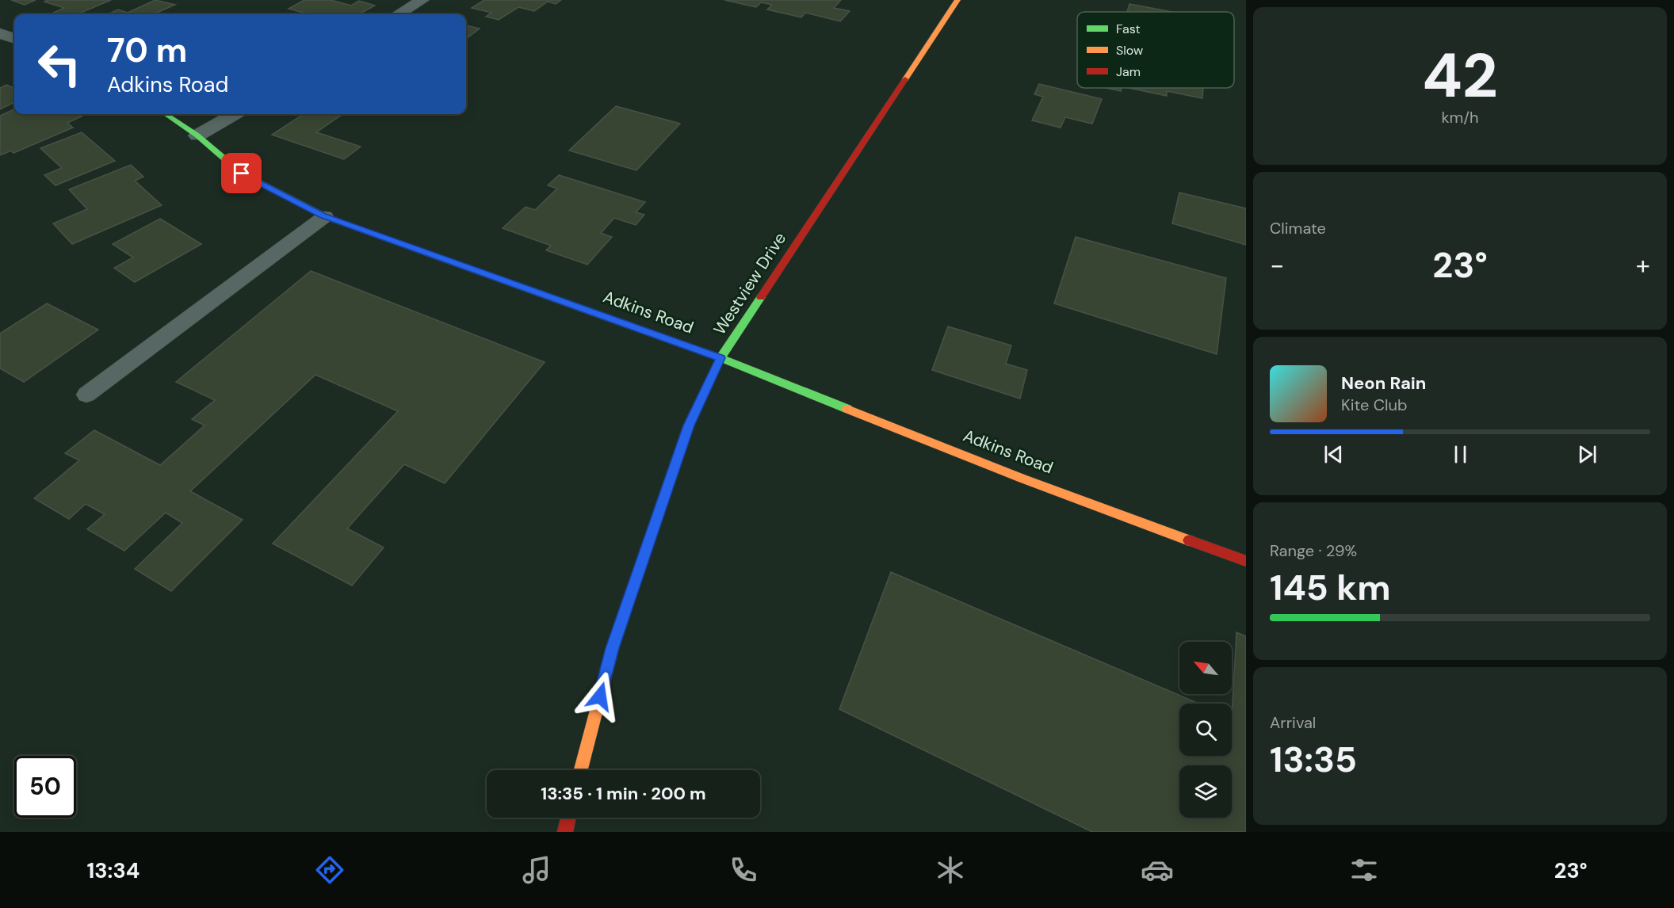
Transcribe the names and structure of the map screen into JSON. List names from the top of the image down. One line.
{"streets":{"main road":["Westview Drive","Adkins Road"]},"crossings":[["Westview Drive","Adkins Road"]],"legend":["Fast","Slow","Jam"],"north":"top left","page":{"tile":[["42","km/h"],"Climate",["Range · 29%","145 km"],["Arrival","13:35"]],"turn":["70 m","Adkins Road"],"heat":["−","23°","+"],"song":["Neon Rain","Kite Club"],"limit":"50","trip":"13:35 · 1 min · 200 m","tabs":["13:34","23°"]}}
